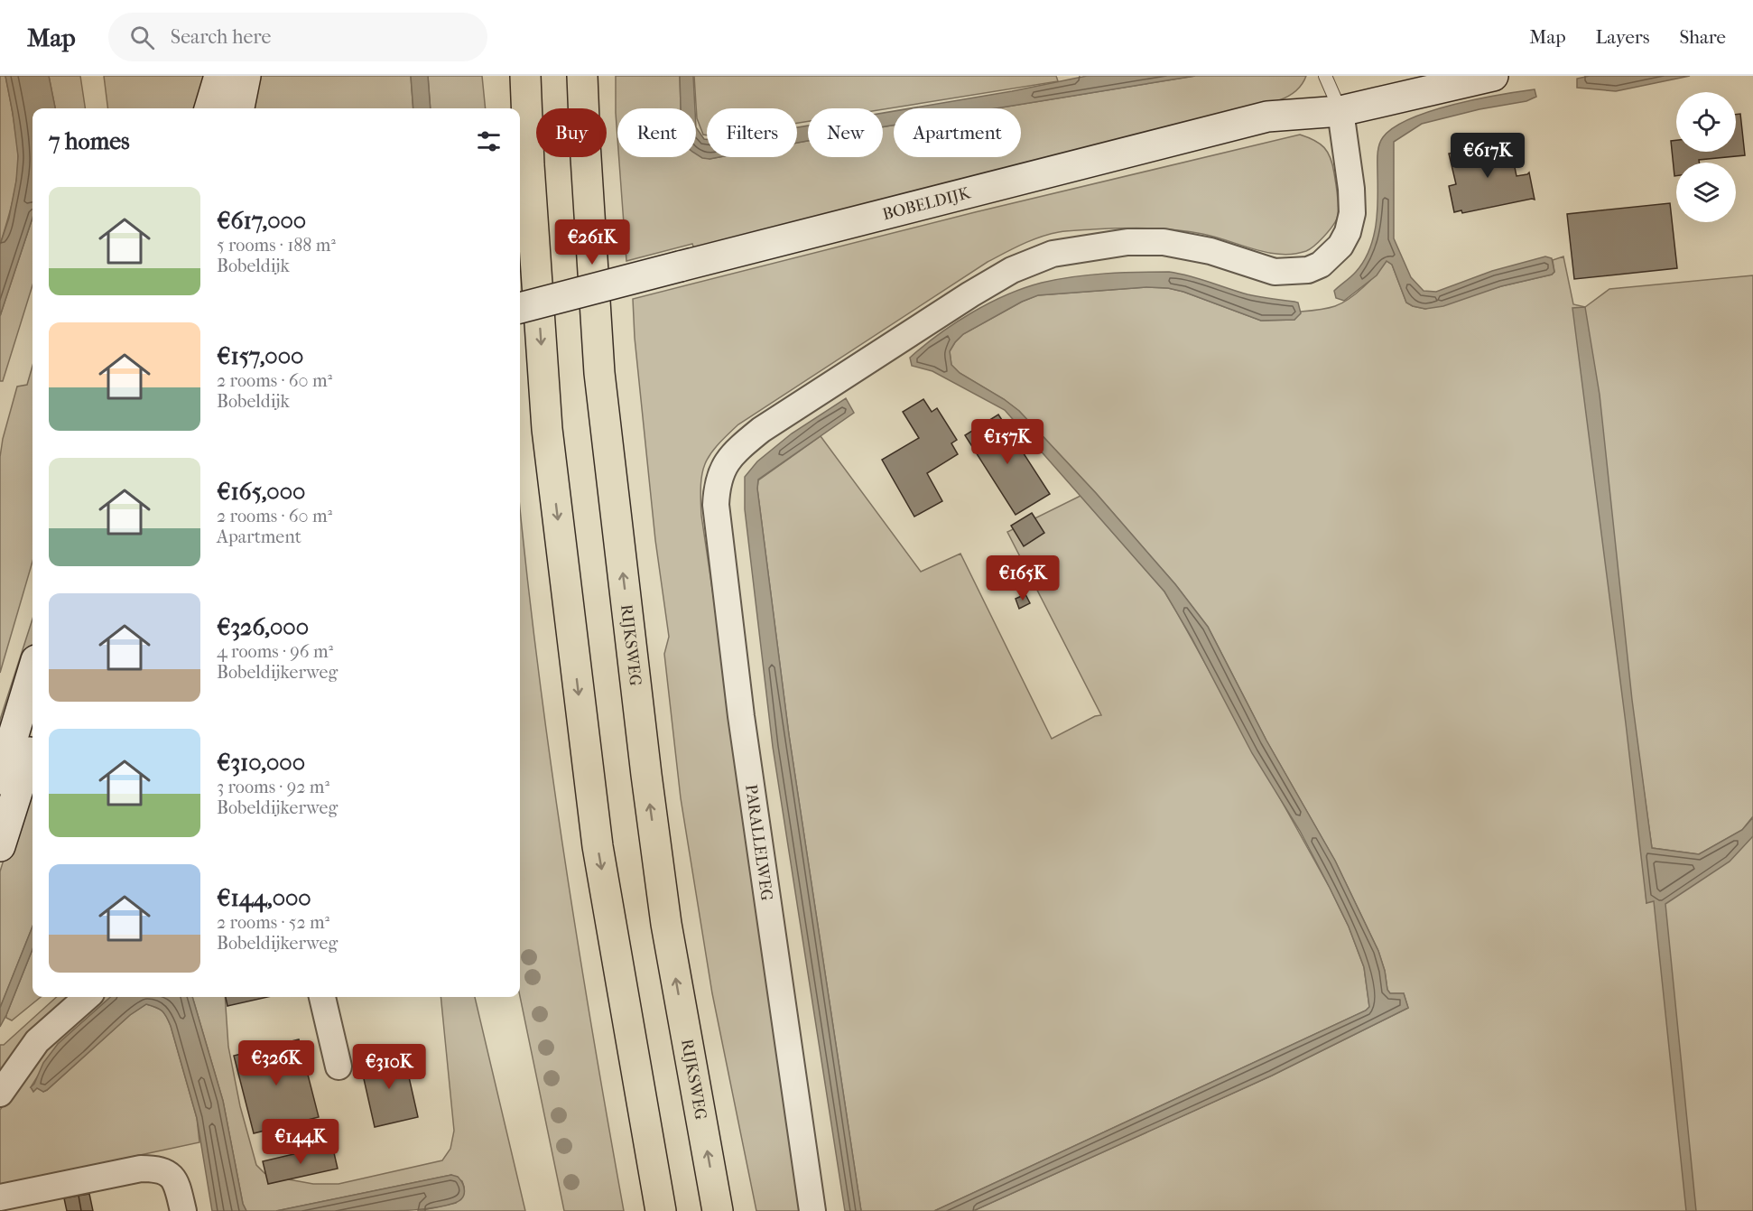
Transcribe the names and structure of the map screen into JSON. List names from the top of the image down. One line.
{"streets":{"highway":["RIJKSWEG"],"street":["BOBELDIJK","PARALLELWEG"]},"crossings":[["BOBELDIJK","PARALLELWEG"]],"page":{"header":"Map","search":"Search here","nav":["Map","Layers","Share"],"chip":["Buy","Rent","Filters","New","Apartment"],"heading":"7 homes","price":["€617K","€261K","€157K","€165K","€326K","€310K","€144K"],"list":[{"name":"€617,000","note":"5 rooms · 188 m² · Bobeldijk"},{"name":"€157,000","note":"2 rooms · 60 m² · Bobeldijk"},{"name":"€165,000","note":"2 rooms · 60 m² · Apartment"},{"name":"€326,000","note":"4 rooms · 96 m² · Bobeldijkerweg"},{"name":"€310,000","note":"3 rooms · 92 m² · Bobeldijkerweg"},{"name":"€144,000","note":"2 rooms · 52 m² · Bobeldijkerweg"}]}}
